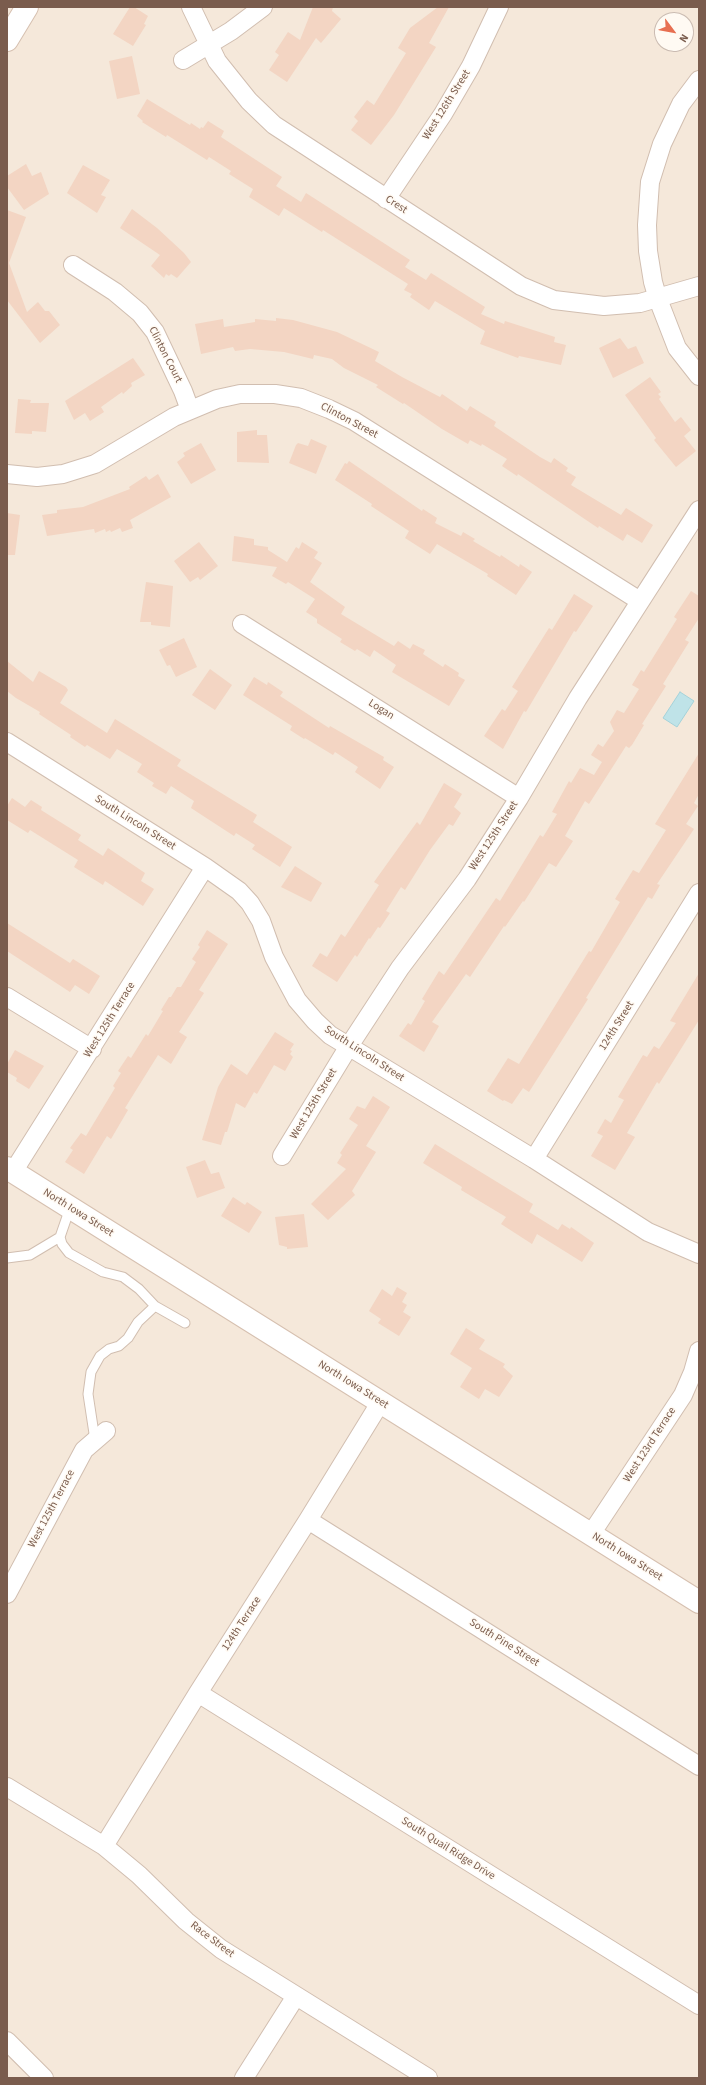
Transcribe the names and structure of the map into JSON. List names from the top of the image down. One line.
{"streets":{"street":["West 126th Street","Crest","Clinton Court","Clinton Street","Logan","South Lincoln Street","West 125th Street","West 125th Terrace","124th Street","North Iowa Street","West 123rd Terrace","124th Terrace","South Pine Street","South Quail Ridge Drive","Race Street"]},"crossings":[["West 126th Street","Crest"],["Clinton Court","Clinton Street"],["Clinton Street","West 125th Street"],["Logan","West 125th Street"],["South Lincoln Street","West 125th Street"],["South Lincoln Street","West 125th Terrace"],["South Lincoln Street","124th Street"],["West 125th Terrace","North Iowa Street"],["North Iowa Street","West 123rd Terrace"],["North Iowa Street","124th Terrace"],["124th Terrace","South Pine Street"],["124th Terrace","South Quail Ridge Drive"],["124th Terrace","Race Street"]],"north":"bottom right"}
